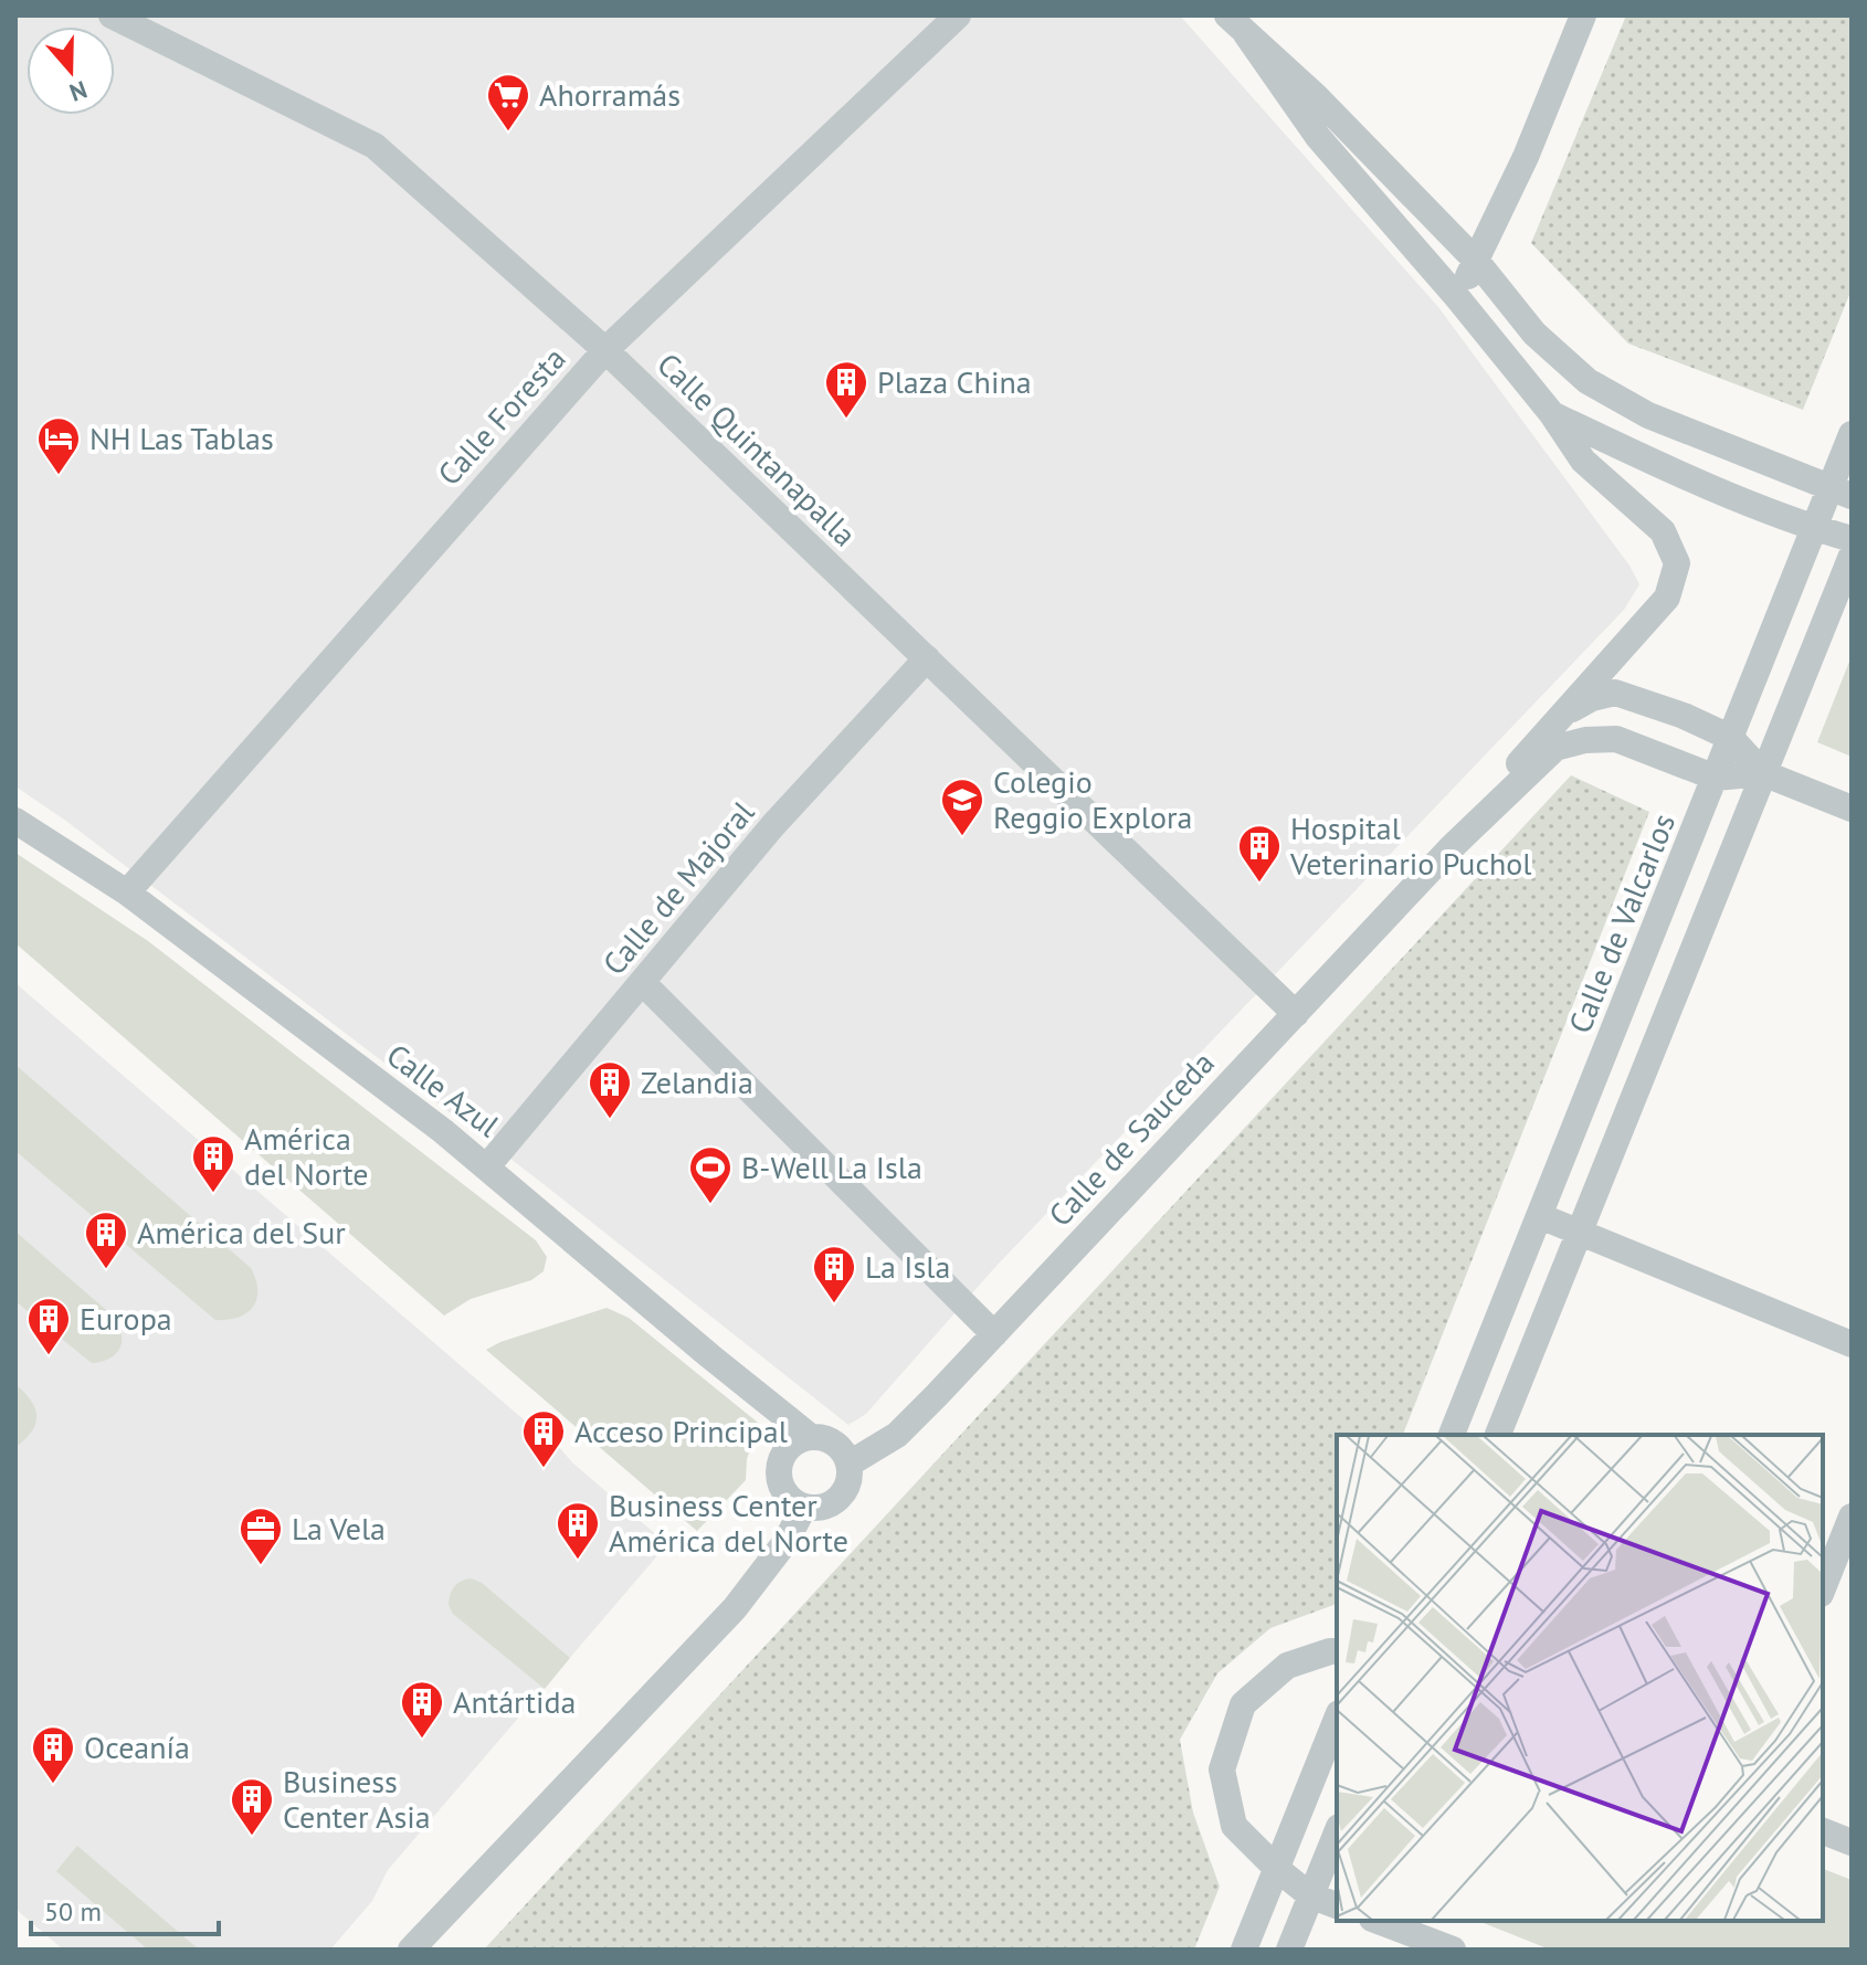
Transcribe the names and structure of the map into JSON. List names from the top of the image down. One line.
{"streets":{"street":["Calle Foresta","Calle Quintanapalla","Calle de Majoral","Calle de Valcarlos","Calle Azul","Calle de Sauceda"]},"crossings":[["Calle Foresta","Calle Quintanapalla"],["Calle Foresta","Calle Azul"],["Calle Quintanapalla","Calle de Majoral"],["Calle Quintanapalla","Calle de Sauceda"],["Calle de Majoral","Calle Azul"],["Calle de Valcarlos","Calle de Sauceda"],["Calle Azul","Calle de Sauceda"]],"places":{"supermarket":["Ahorramás"],"building":["Plaza China","Hospital Veterinario Puchol","Zelandia","América del Norte","América del Sur","La Isla","Europa","Acceso Principal","Business Center América del Norte","Antártida","Oceanía","Business Center Asia"],"hotel":["NH Las Tablas"],"school or university":["Colegio Reggio Explora"],"sports":["B-Well La Isla"],"office":["La Vela"]},"scale_bar":"50 m","north":"bottom"}
